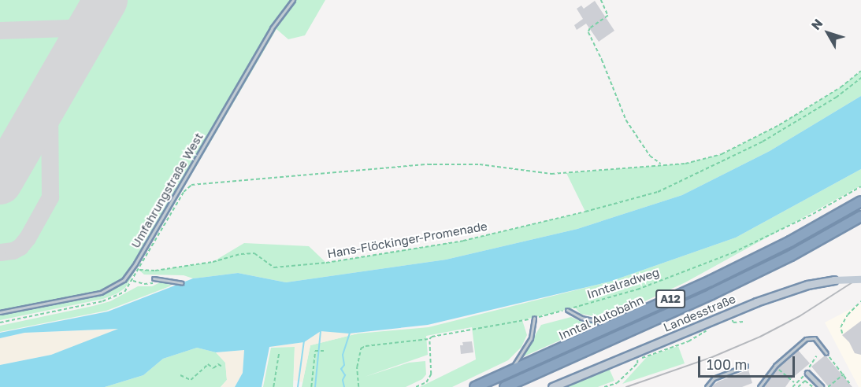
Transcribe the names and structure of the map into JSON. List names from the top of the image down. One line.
{"streets":{"highway":["A12","Inntal Autobahn"],"main road":["Landesstraße"],"lane":["Umfahrungstraße West"],"path":["Hans-Flöckinger-Promenade","Inntalradweg"]},"scale_bar":"100 m","north":"top left"}
